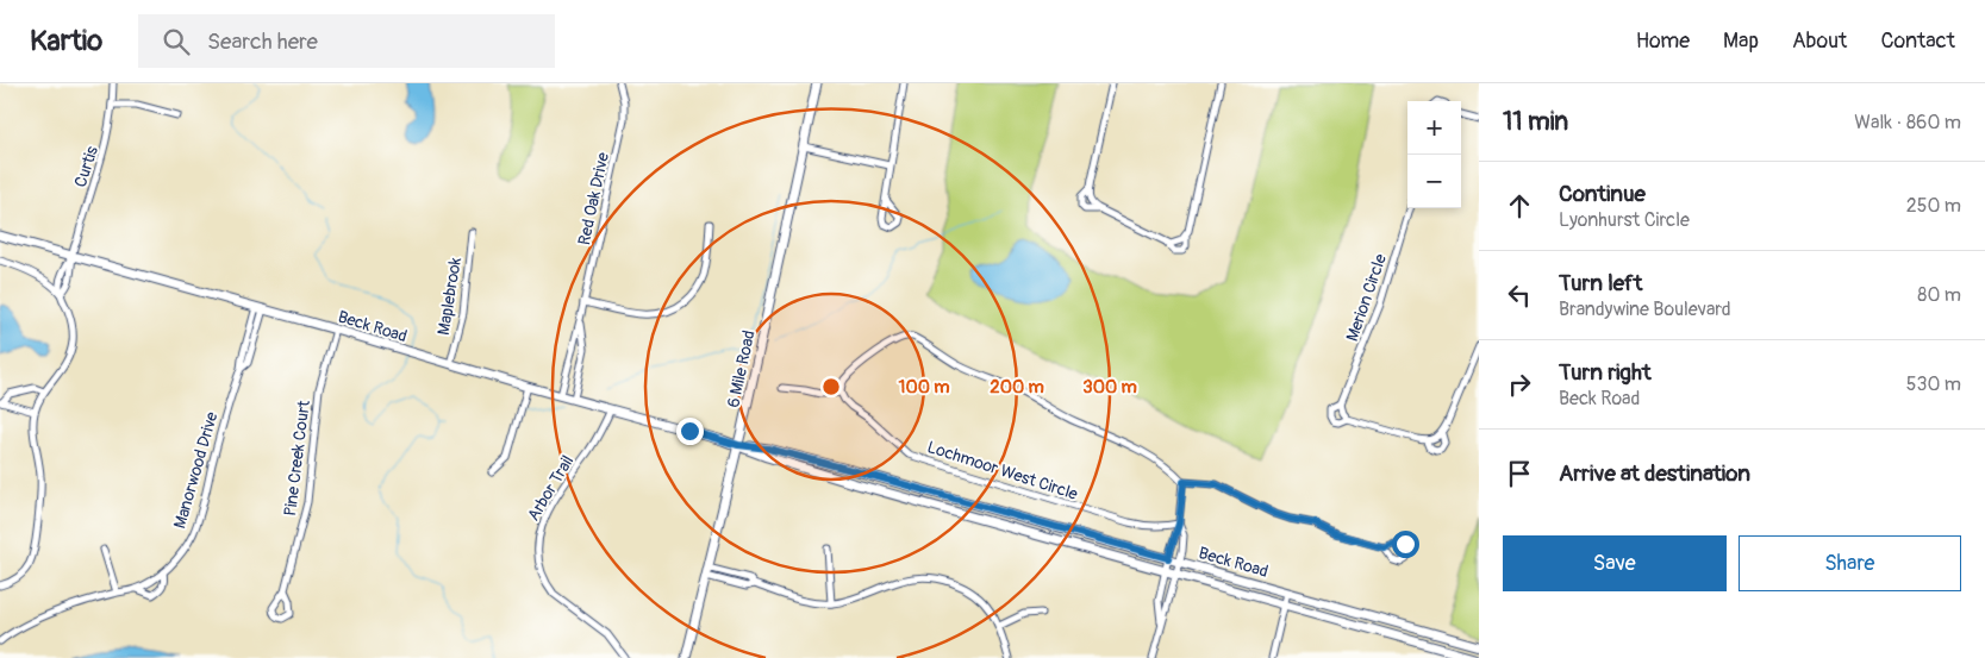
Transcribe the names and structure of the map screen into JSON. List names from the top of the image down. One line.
{"streets":{"main road":["Beck Road","6 Mile Road"],"street":["Curtis","Red Oak Drive","Maplebrook","Merion Circle","Pine Creek Court","Manorwood Drive","Lochmoor West Circle","Arbor Trail"]},"crossings":[["Curtis","Beck Road"],["Red Oak Drive","Beck Road"],["Maplebrook","Beck Road"],["Beck Road","6 Mile Road"],["Beck Road","Pine Creek Court"],["Beck Road","Manorwood Drive"],["Beck Road","Arbor Trail"]],"page":{"header":"Kartio","search":"Search here","nav":["Home","Map","About","Contact"],"heading":["11 min","Walk · 860 m"],"map_buttons":["+","−"],"list":[["Continue","Lyonhurst Circle","250 m"],["Turn left","Brandywine Boulevard","80 m"],["Turn right","Beck Road","530 m"],"Arrive at destination"],"buttons":["Save","Share"]},"rings":["100 m","200 m","300 m"]}
